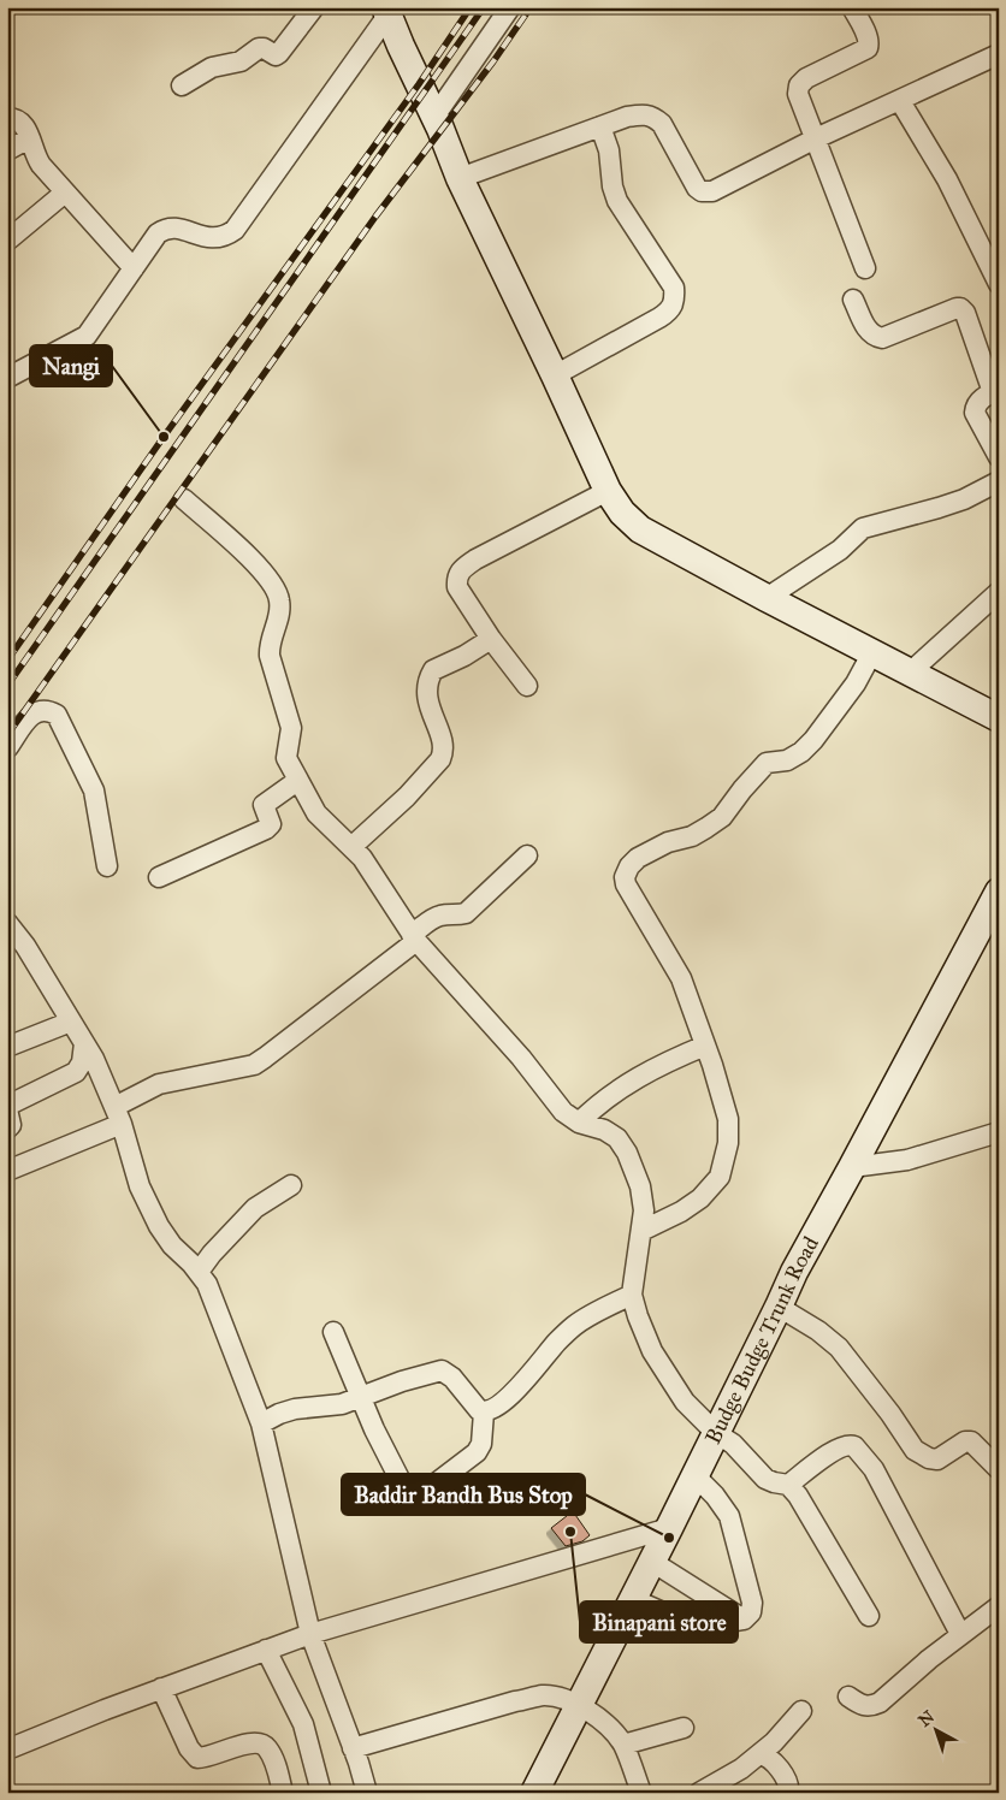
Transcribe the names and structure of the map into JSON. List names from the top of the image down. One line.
{"streets":{"main road":["Budge Budge Trunk Road"]},"places":["Nangi","Binapani store","Baddir Bandh Bus Stop"],"north":"top left"}
